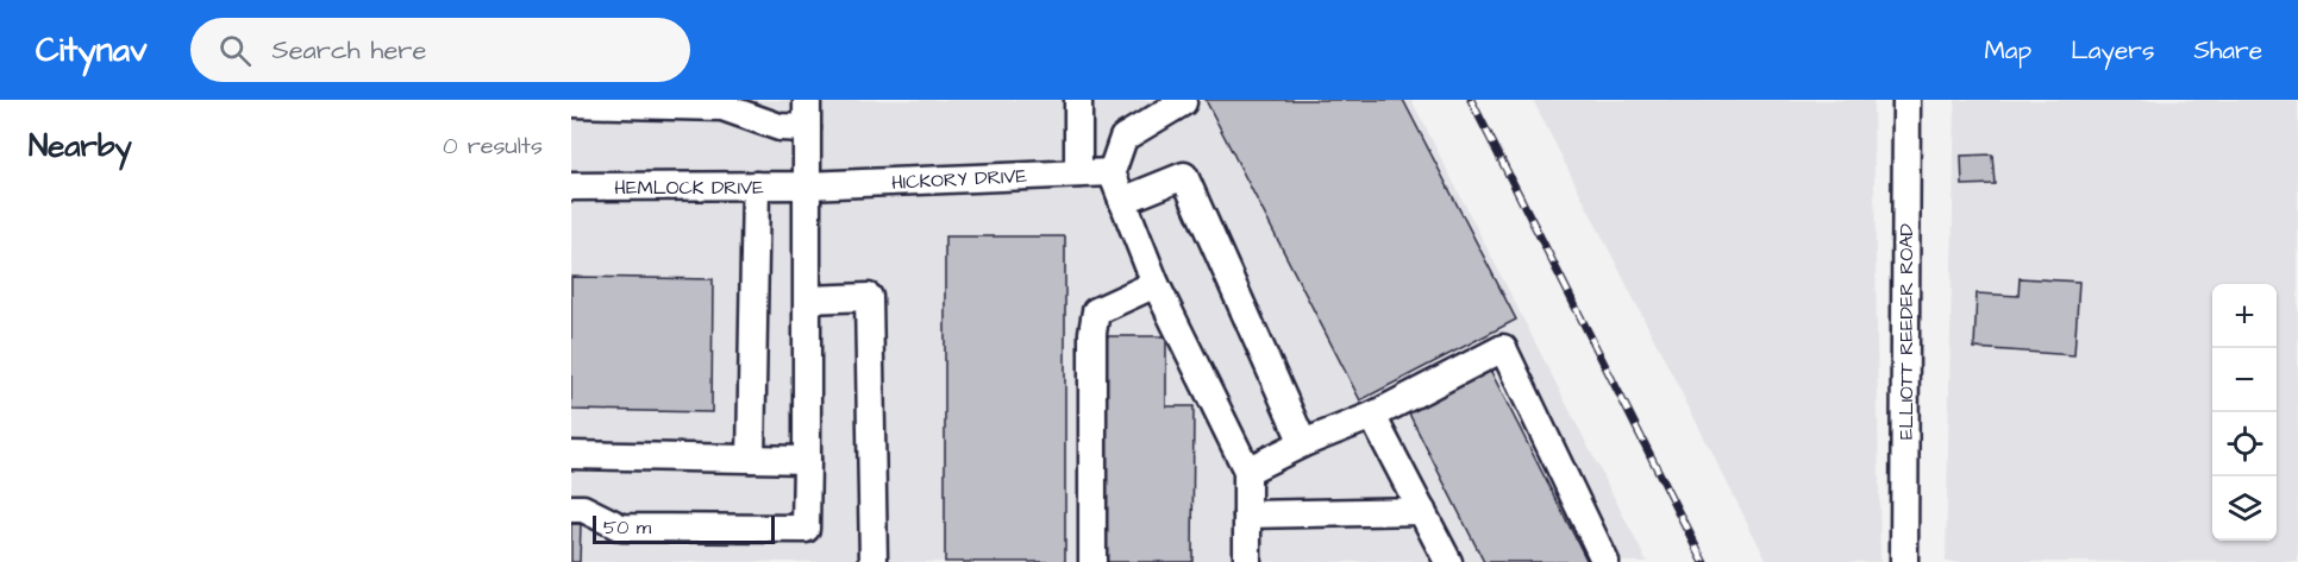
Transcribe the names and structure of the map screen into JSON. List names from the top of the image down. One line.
{"streets":{"street":["HICKORY DRIVE","HEMLOCK DRIVE","ELLIOTT REEDER ROAD"]},"crossings":[["HICKORY DRIVE","HEMLOCK DRIVE"]],"scale_bar":"50 m","page":{"header":"Citynav","search":"Search here","nav":["Map","Layers","Share"],"heading":["Nearby","0 results"],"map_buttons":["+","−"],"scale":"50 m"}}
